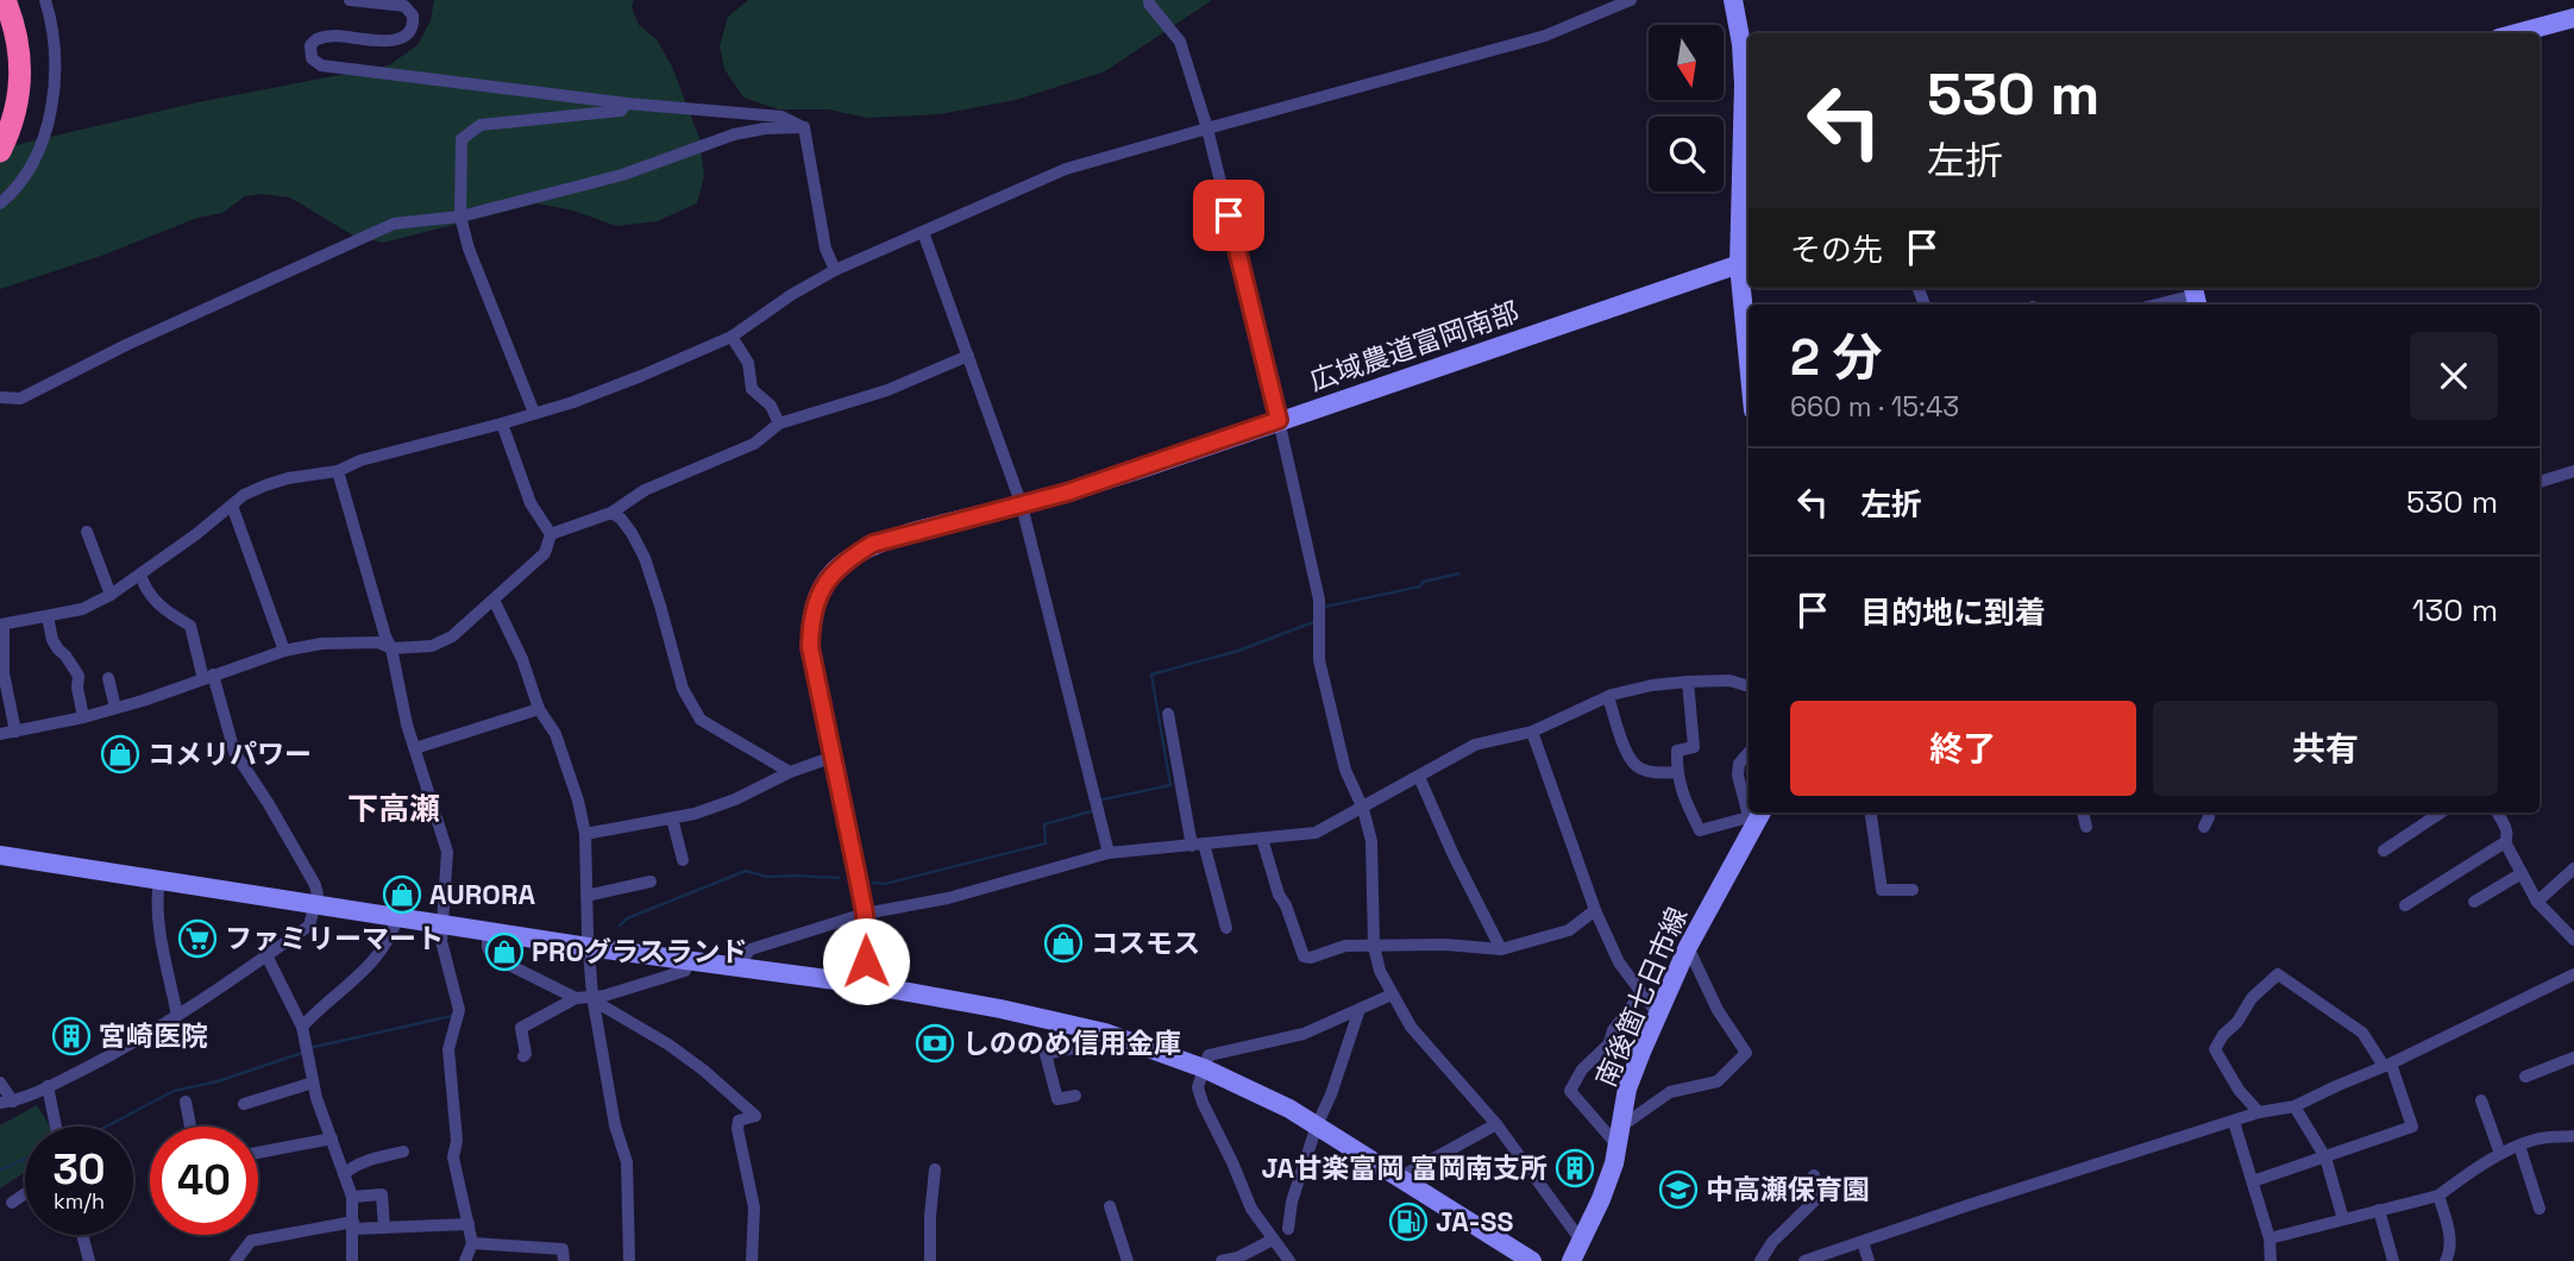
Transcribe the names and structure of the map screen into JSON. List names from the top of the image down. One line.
{"streets":{"street":["広域農道富岡南部","南後箇七日市線"]},"districts":["下高瀬"],"places":{"shop":["コメリパワー","AURORA","コスモス","PROグラスランド"],"supermarket":["ファミリーマート"],"building":["宮崎医院","JA甘楽富岡 富岡南支所"],"bank":["しののめ信用金庫"],"school or university":["中高瀬保育園"],"fuel station":["JA-SS"]},"north":"bottom","page":{"turn":["530 m","左折"],"then":"その先","heading":["2 分","660 m · 15:43"],"list":[{"name":"左折","value":"530 m"},{"name":"目的地に到着","value":"130 m"}],"buttons":["終了","共有"],"speed":"30 km/h","limit":"40"}}
